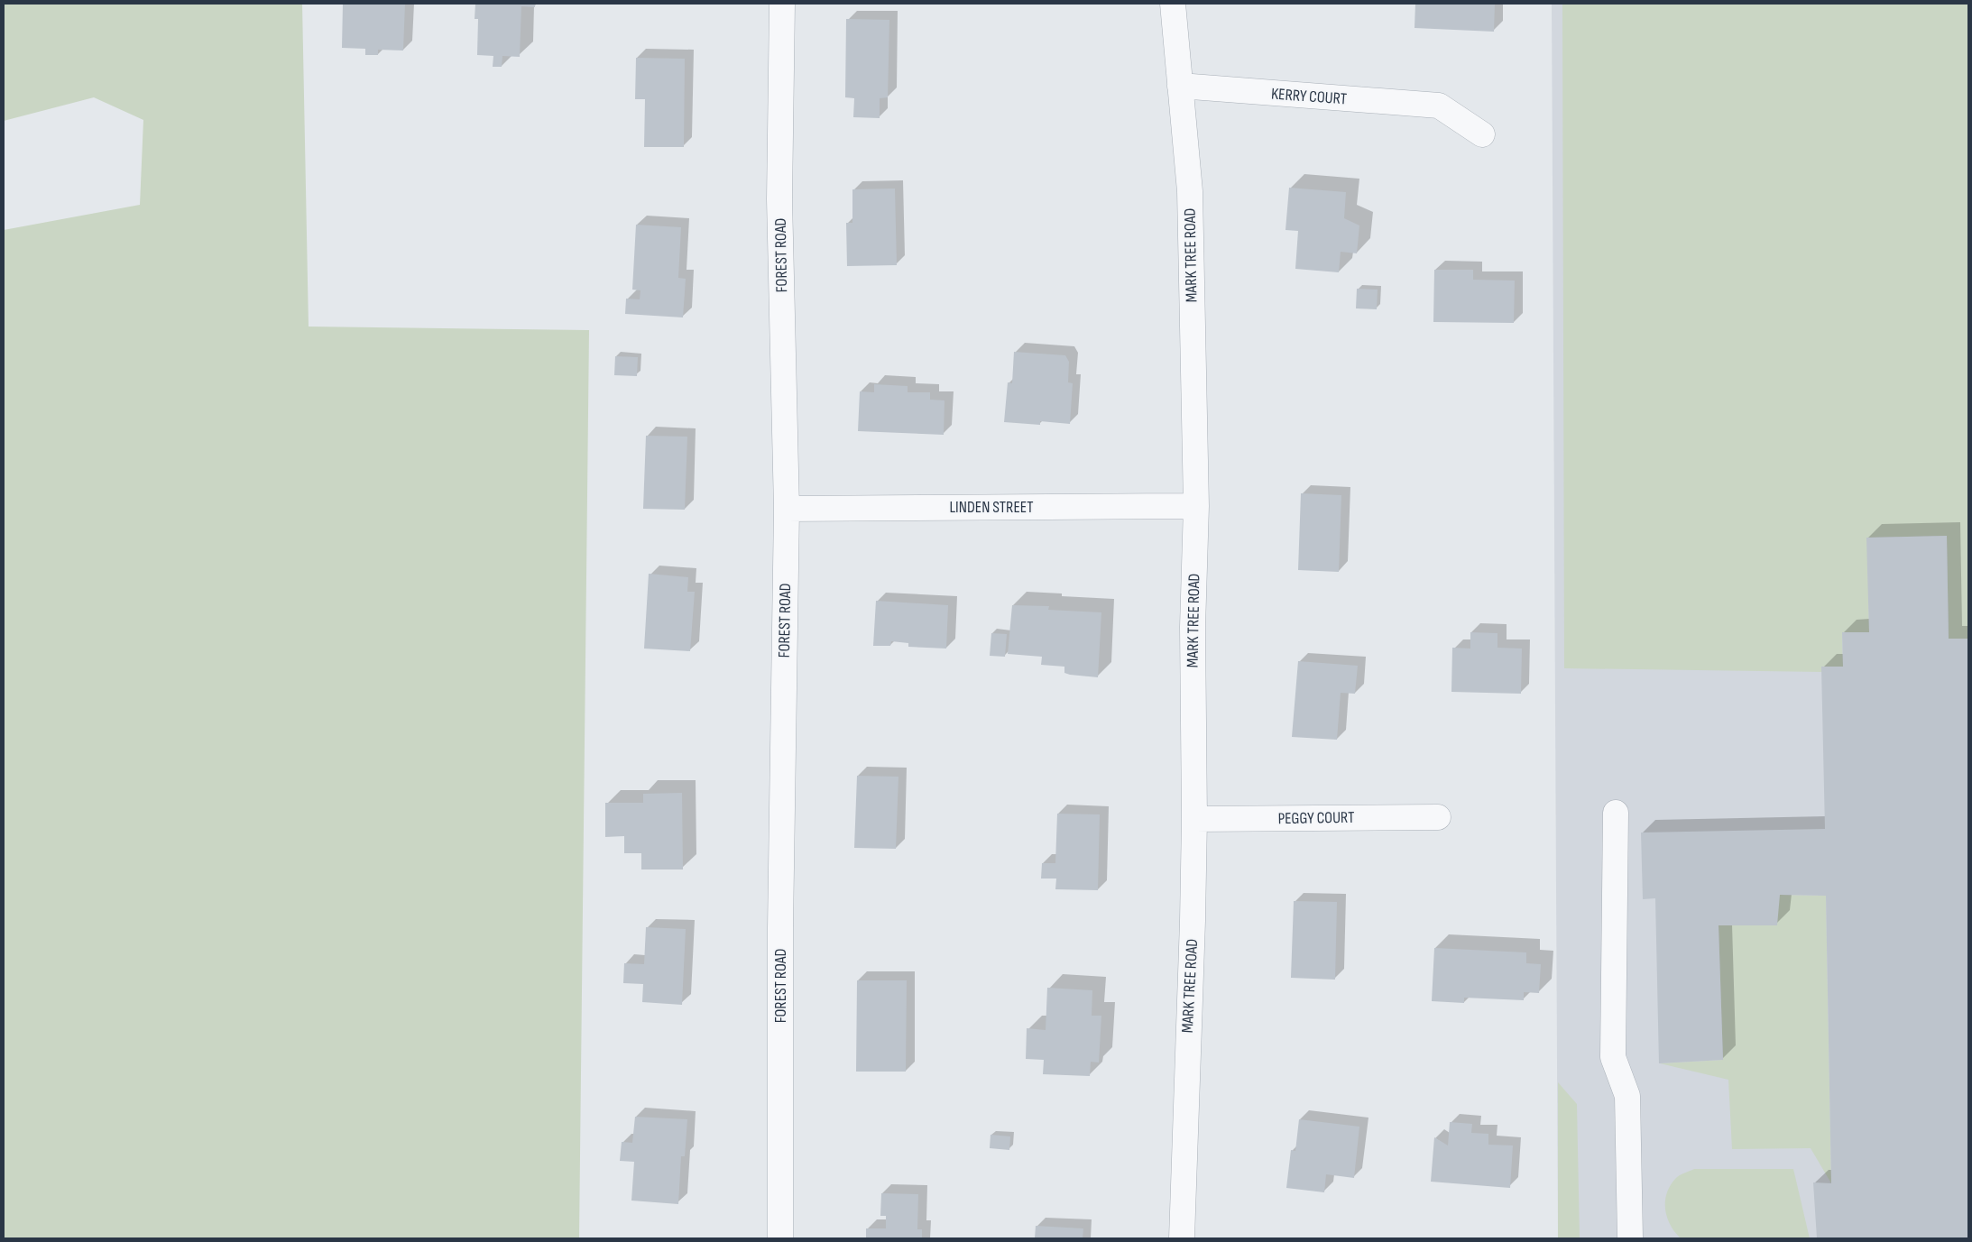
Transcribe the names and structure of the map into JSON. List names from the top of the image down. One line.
{"streets":{"street":["KERRY COURT","FOREST ROAD","MARK TREE ROAD","LINDEN STREET","PEGGY COURT"]},"crossings":[["KERRY COURT","MARK TREE ROAD"],["FOREST ROAD","LINDEN STREET"],["MARK TREE ROAD","LINDEN STREET"],["MARK TREE ROAD","PEGGY COURT"]]}
